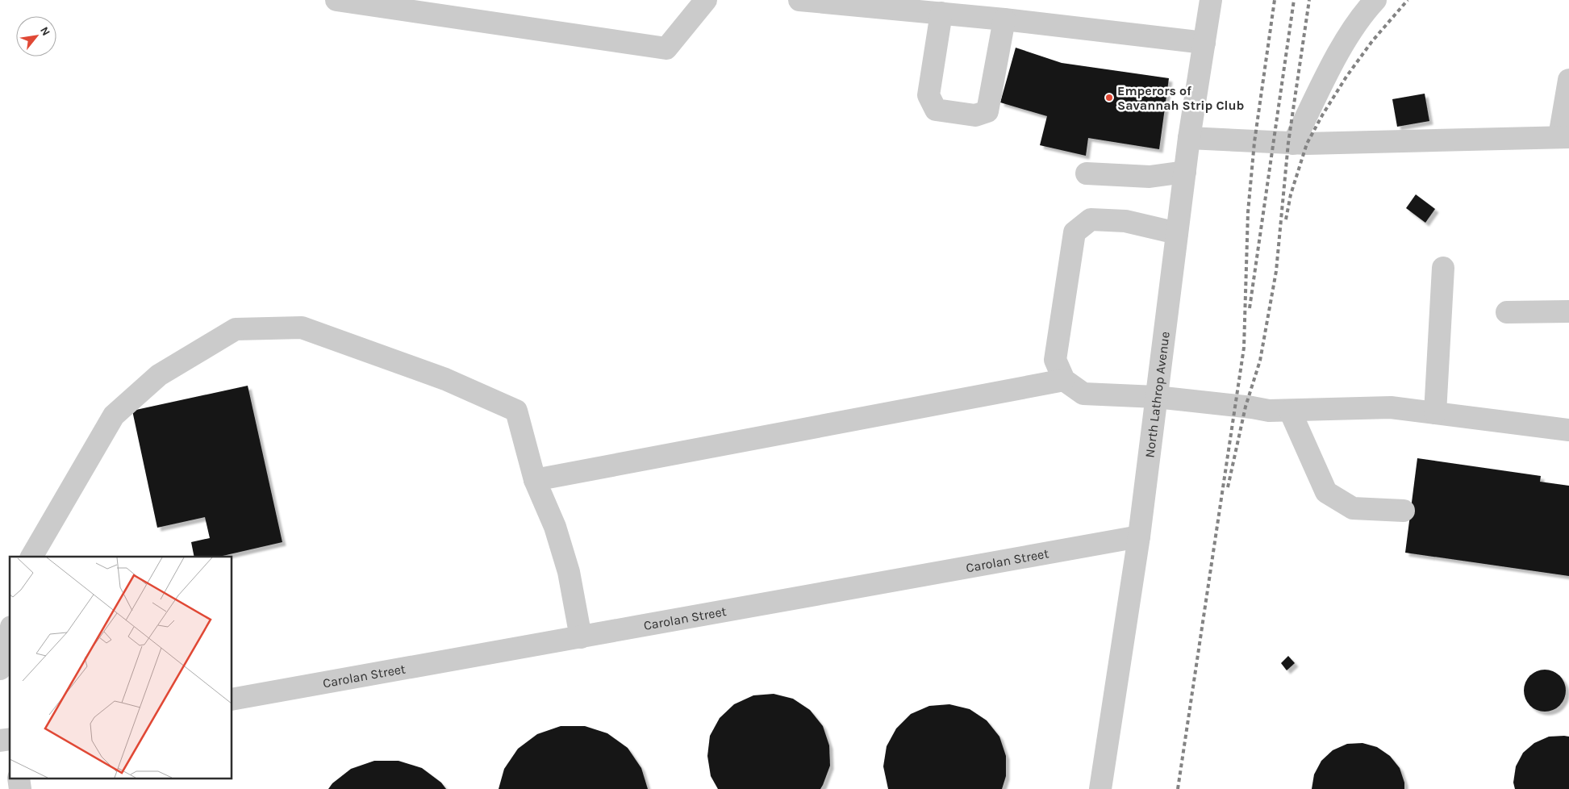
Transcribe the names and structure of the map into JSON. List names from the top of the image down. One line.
{"streets":{"street":["North Lathrop Avenue","Carolan Street"]},"crossings":[["North Lathrop Avenue","Carolan Street"]],"places":["Emperors of Savannah Strip Club"],"north":"top right"}
